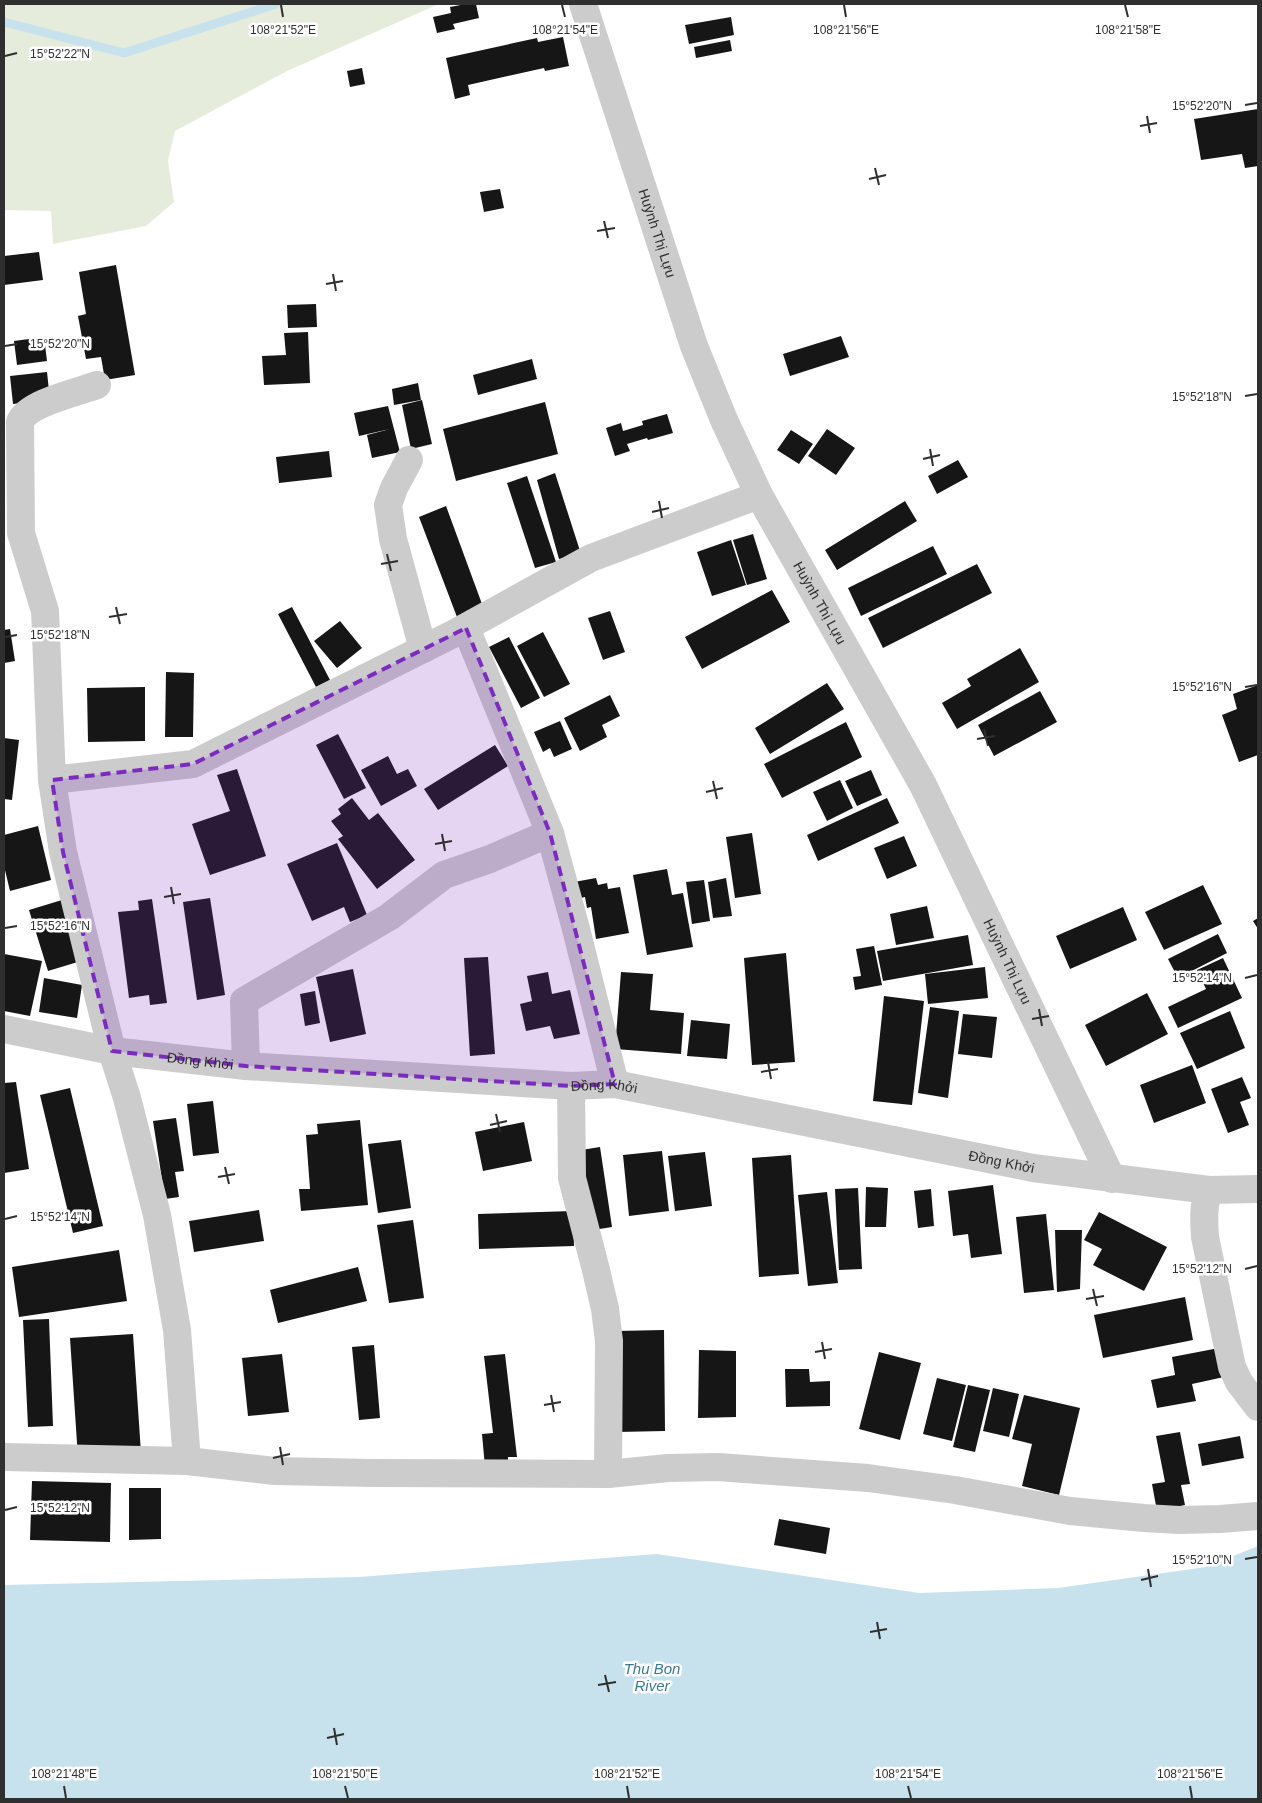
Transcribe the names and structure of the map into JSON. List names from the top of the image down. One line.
{"streets":{"street":["Huỳnh Thị Lựu","Đồng Khởi"]},"crossings":[["Huỳnh Thị Lựu","Đồng Khởi"]],"water":["Thu Bon River"],"coordinates":["108°21'52\"E","108°21'54\"E","108°21'56\"E","108°21'58\"E","15°52'22\"N","15°52'20\"N","15°52'18\"N","15°52'16\"N","15°52'14\"N","15°52'12\"N","15°52'10\"N","108°21'48\"E","108°21'50\"E"]}
